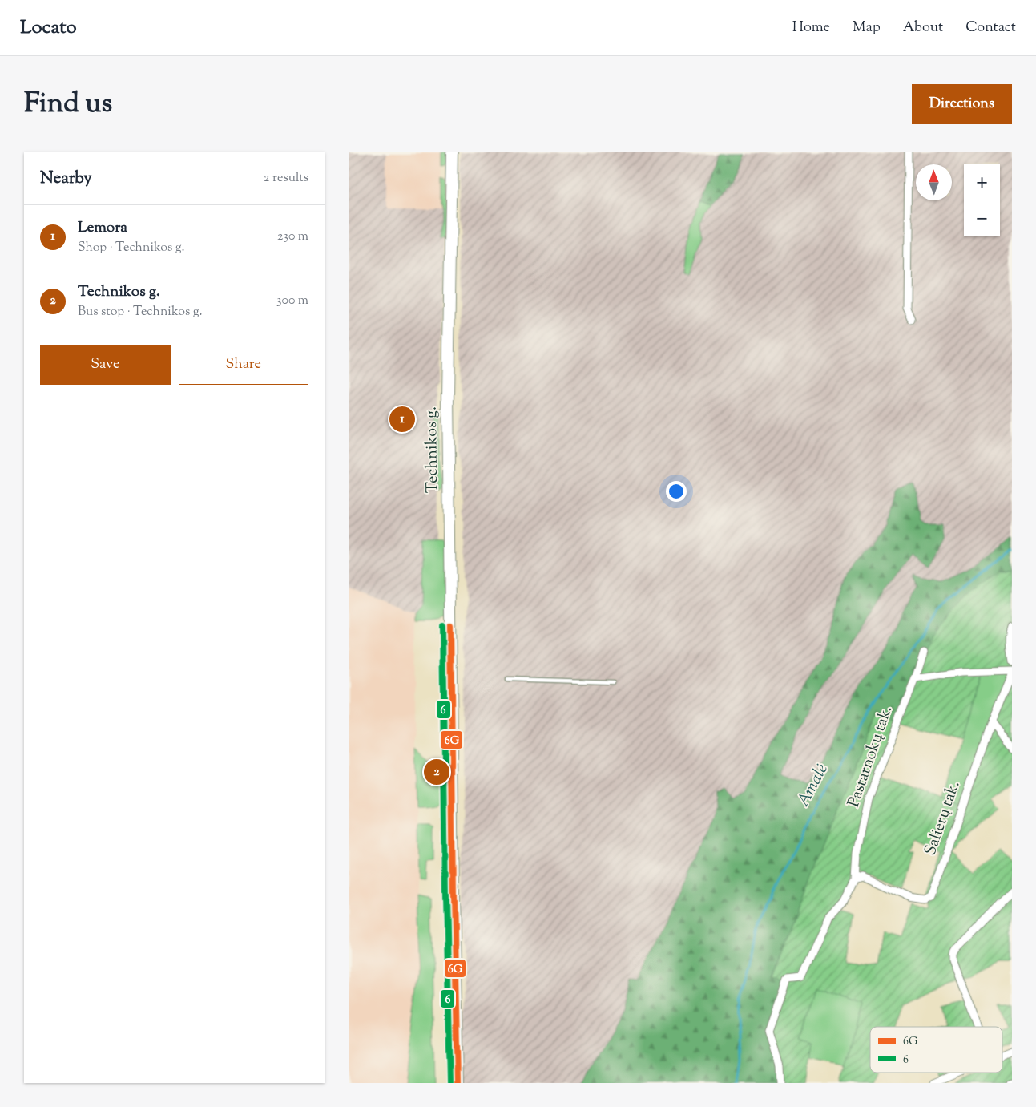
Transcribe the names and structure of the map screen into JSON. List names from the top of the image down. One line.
{"streets":{"street":["Technikos g.","Pastarnokų tak.","Salierų tak."]},"crossings":[["Pastarnokų tak.","Salierų tak."]],"water":["Amalė"],"lines":["transit line 6G","transit line 6"],"legend":["6G","6"],"north":"top","page":{"header":"Locato","nav":["Home","Map","About","Contact"],"title":"Find us","buttons":["Directions",["Save","Share"]],"heading":["Nearby","2 results"],"map_buttons":["+","−"],"list":[{"mark":"1","name":"Lemora","note":"Shop · Technikos g.","value":"230 m"},{"mark":"2","name":"Technikos g.","note":"Bus stop · Technikos g.","value":"300 m"}],"pins":["1","2"]}}
